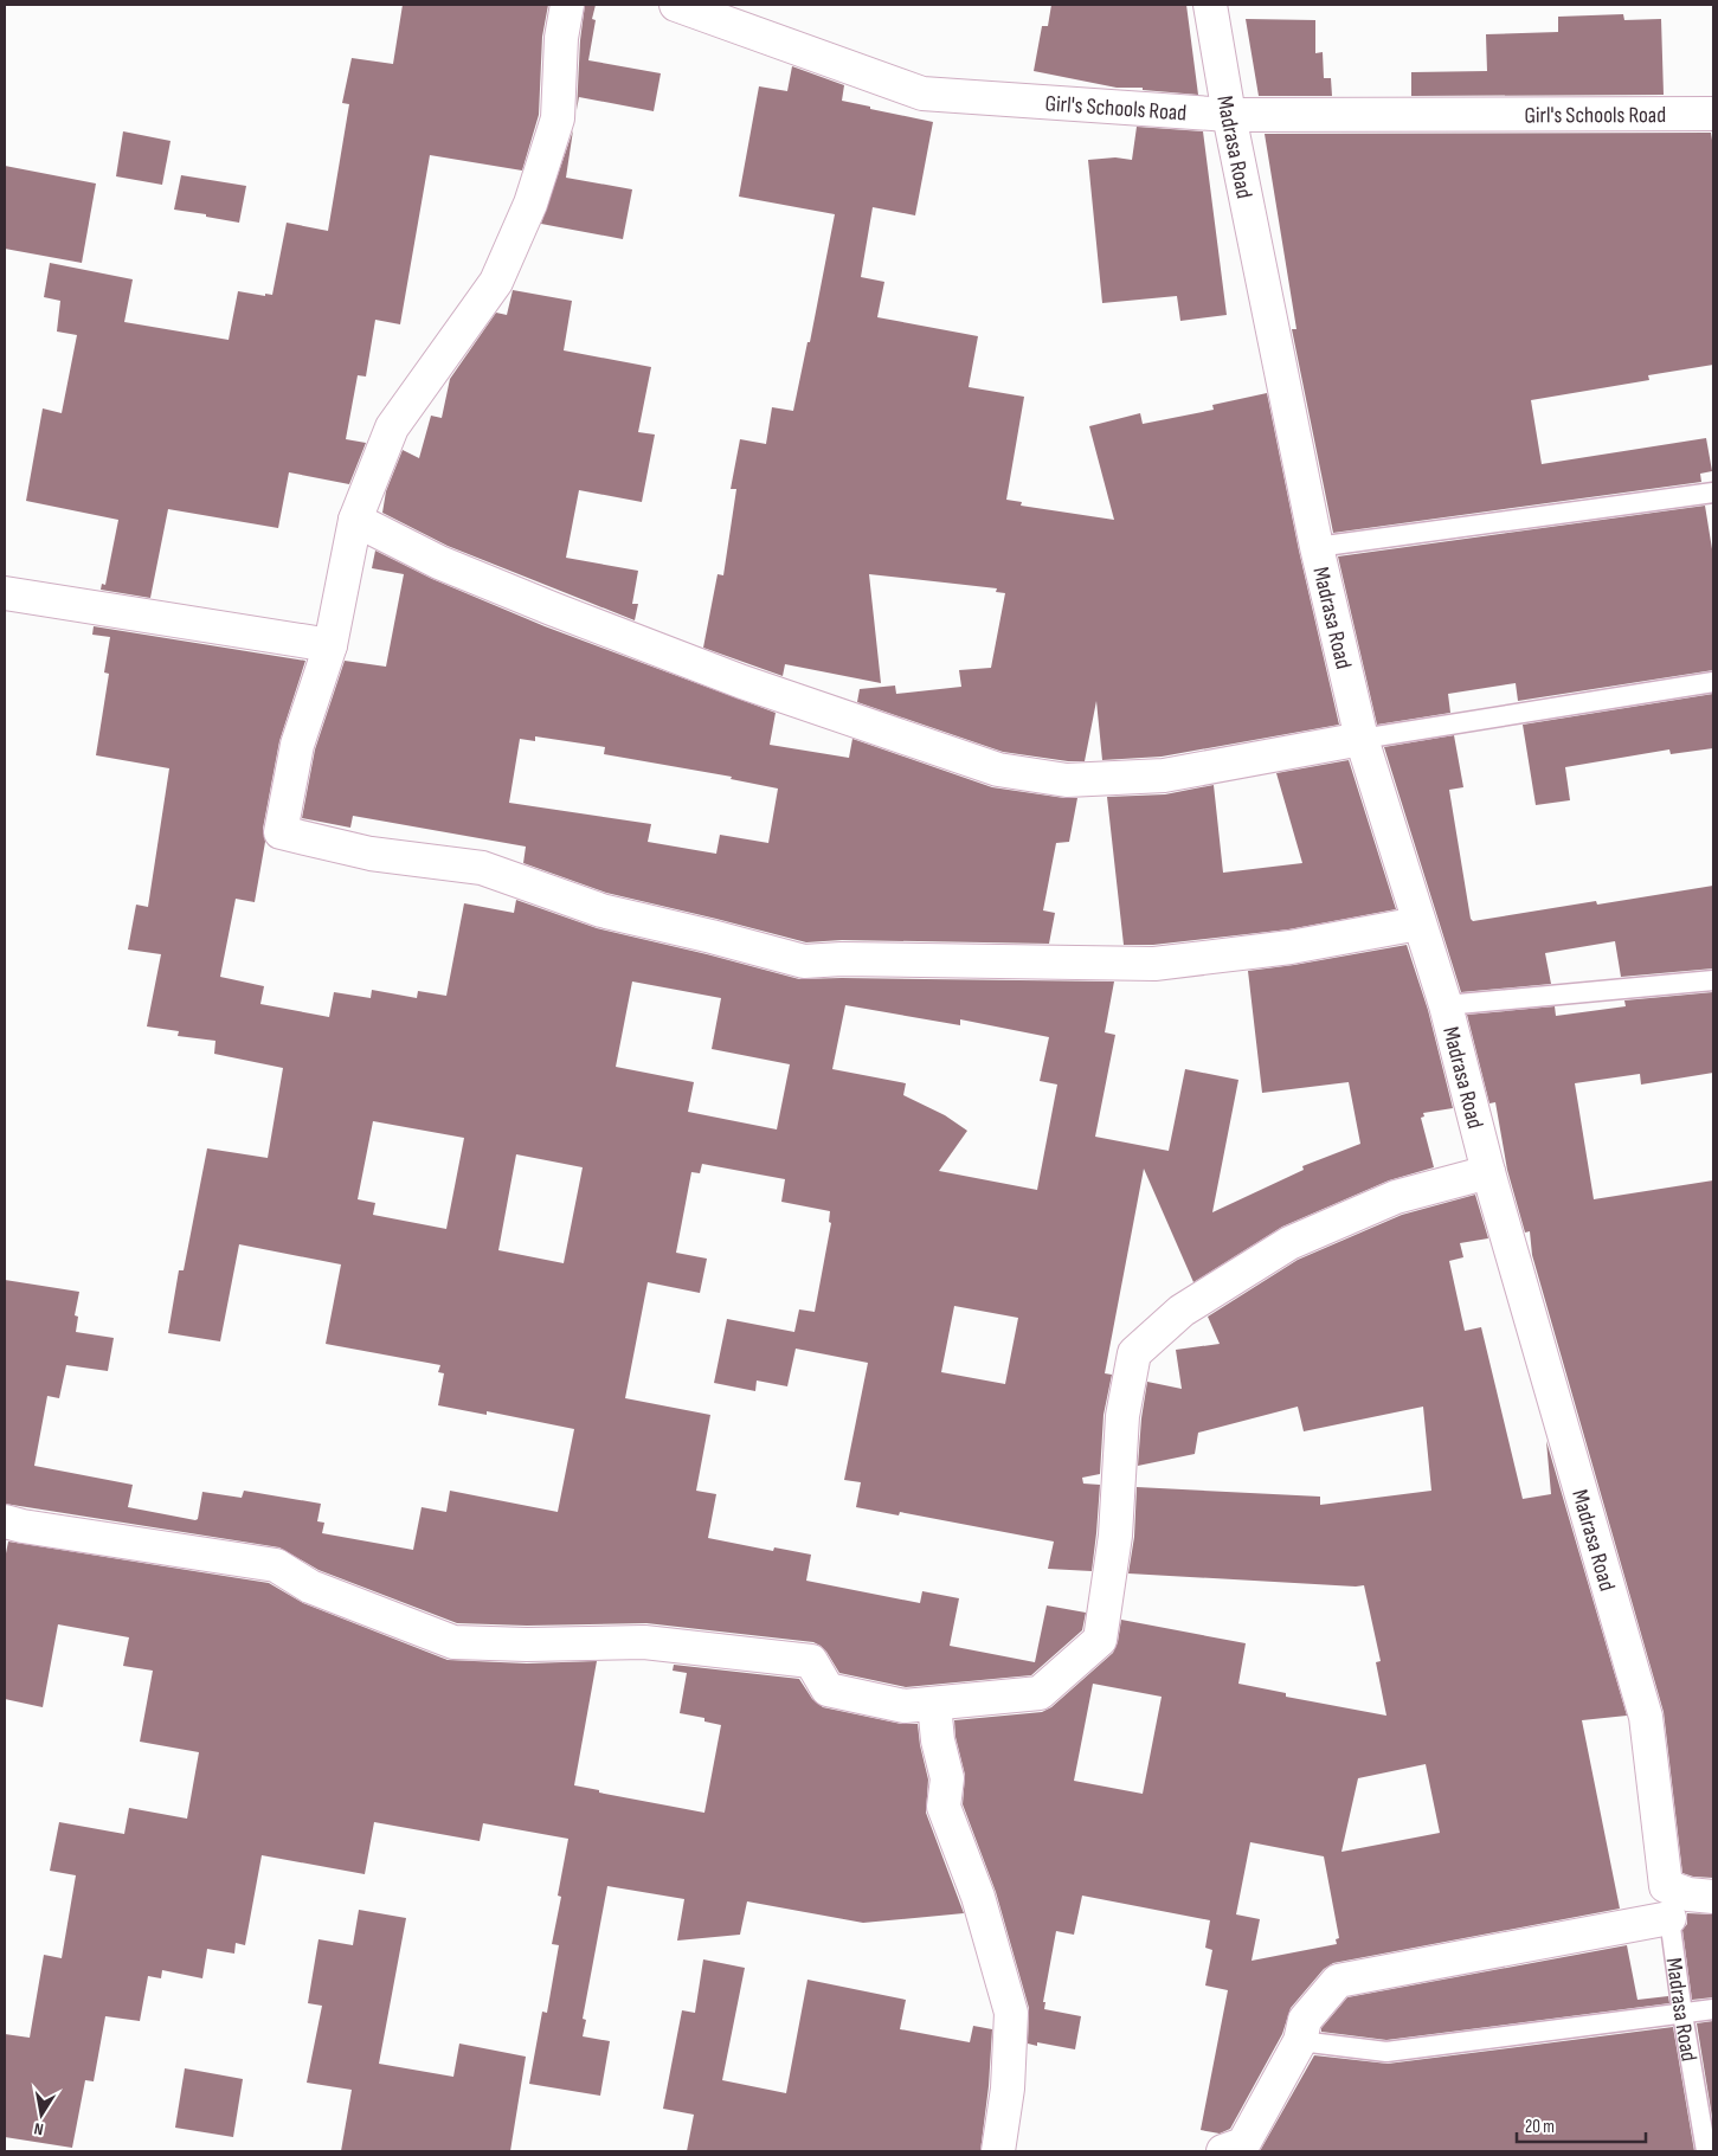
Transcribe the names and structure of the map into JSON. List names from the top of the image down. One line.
{"streets":{"street":["Girl's Schools Road","Madrasa Road"]},"crossings":[["Girl's Schools Road","Madrasa Road"]],"scale_bar":"20 m","north":"bottom"}
